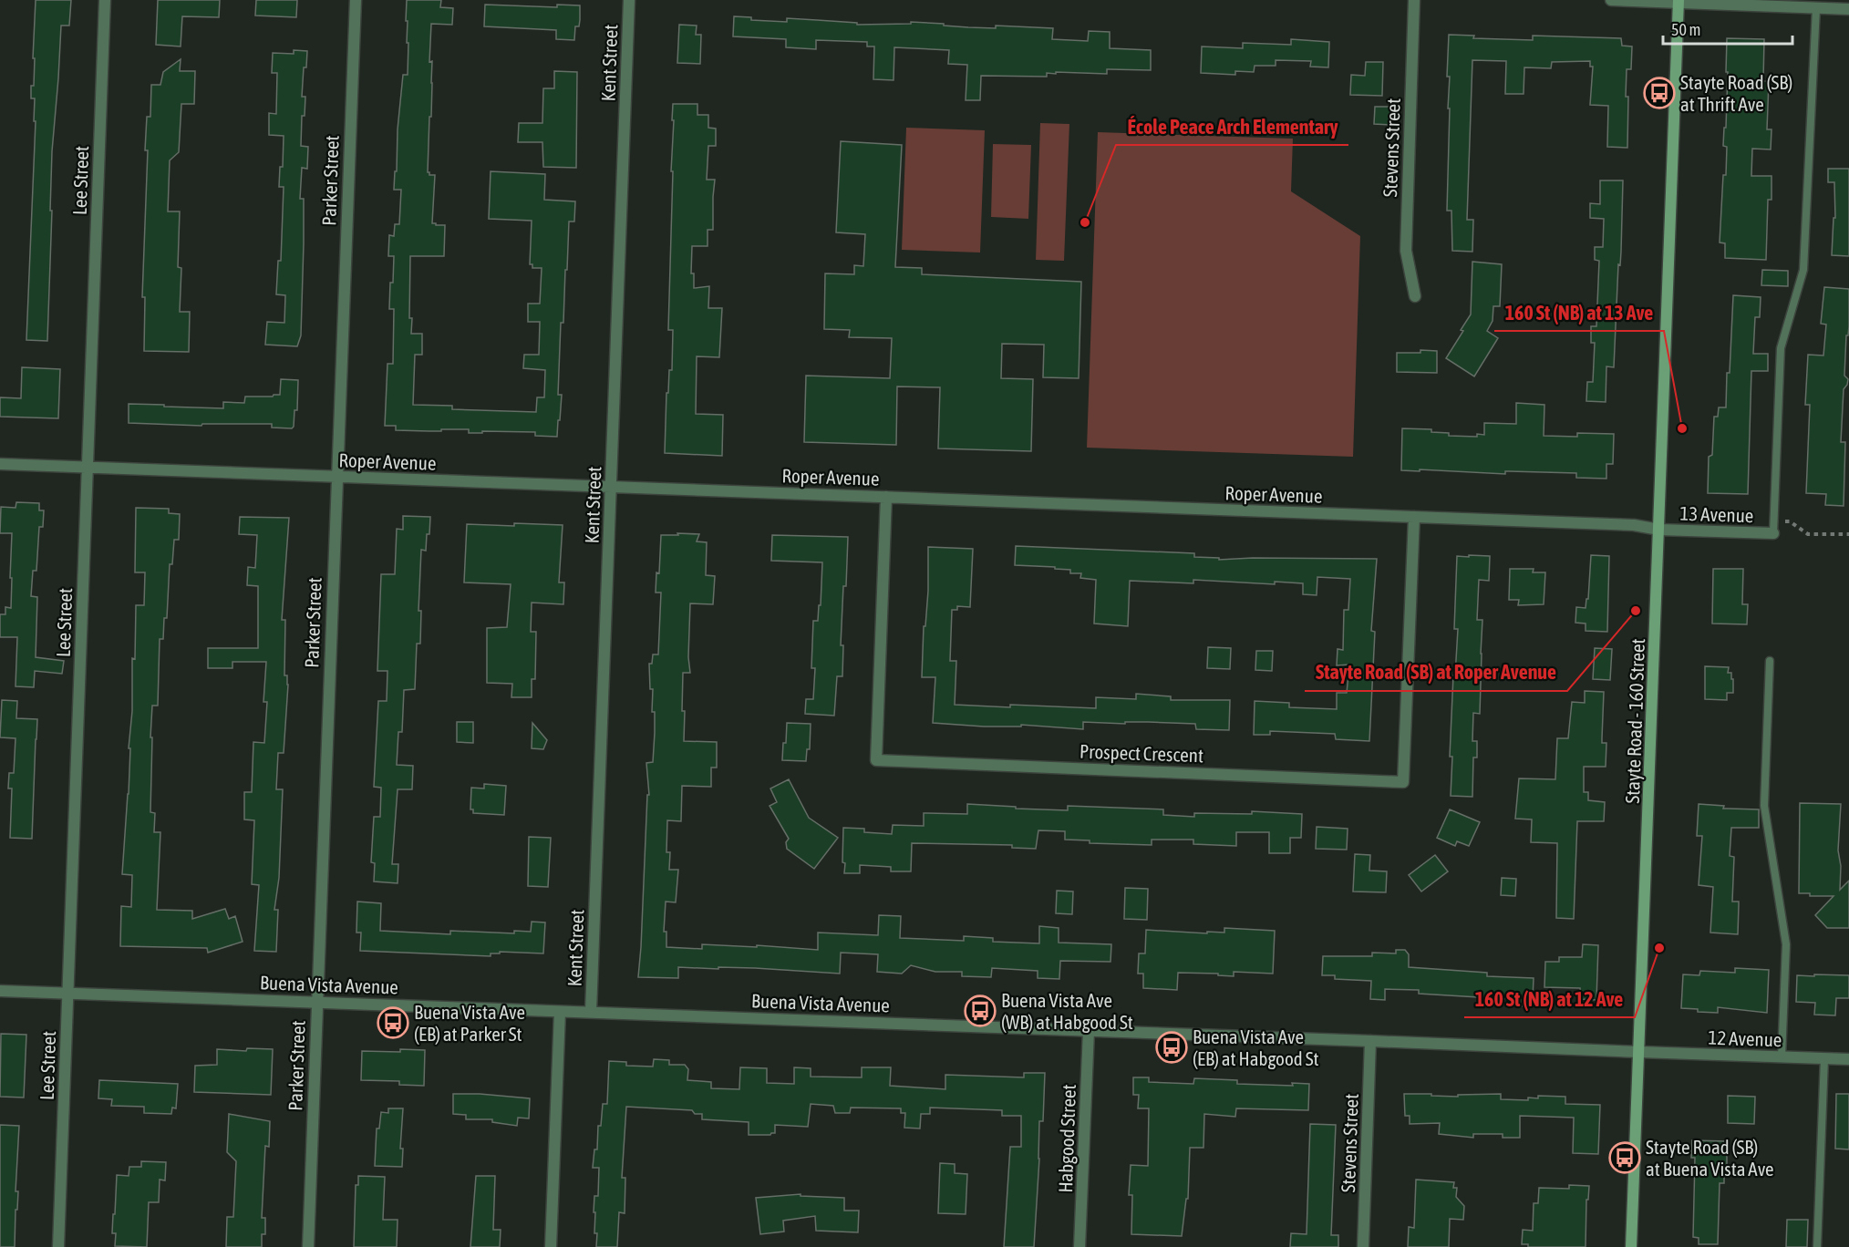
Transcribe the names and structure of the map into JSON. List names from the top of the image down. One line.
{"streets":{"main road":["Stayte Road - 160 Street"],"street":["Kent Street","Stevens Street","Lee Street","Parker Street","Roper Avenue","13 Avenue","Prospect Crescent","Buena Vista Avenue","12 Avenue","Habgood Street"]},"crossings":[["Kent Street","Roper Avenue"],["Kent Street","Buena Vista Avenue"],["Stevens Street","Buena Vista Avenue"],["Lee Street","Roper Avenue"],["Lee Street","Buena Vista Avenue"],["Parker Street","Roper Avenue"],["Parker Street","Buena Vista Avenue"],["Roper Avenue","13 Avenue"],["Roper Avenue","Stayte Road - 160 Street"],["Roper Avenue","Prospect Crescent"],["13 Avenue","Stayte Road - 160 Street"],["Stayte Road - 160 Street","Buena Vista Avenue"],["Stayte Road - 160 Street","12 Avenue"],["Buena Vista Avenue","12 Avenue"],["Buena Vista Avenue","Habgood Street"]],"places":{"bus stop":["Stayte Road (SB) at Thrift Ave","Buena Vista Ave (WB) at Habgood St","Buena Vista Ave (EB) at Parker St","Buena Vista Ave (EB) at Habgood St","Stayte Road (SB) at Buena Vista Ave"],"other":["École Peace Arch Elementary","160 St (NB) at 13 Ave","Stayte Road (SB) at Roper Avenue","160 St (NB) at 12 Ave"]},"scale_bar":"50 m"}
